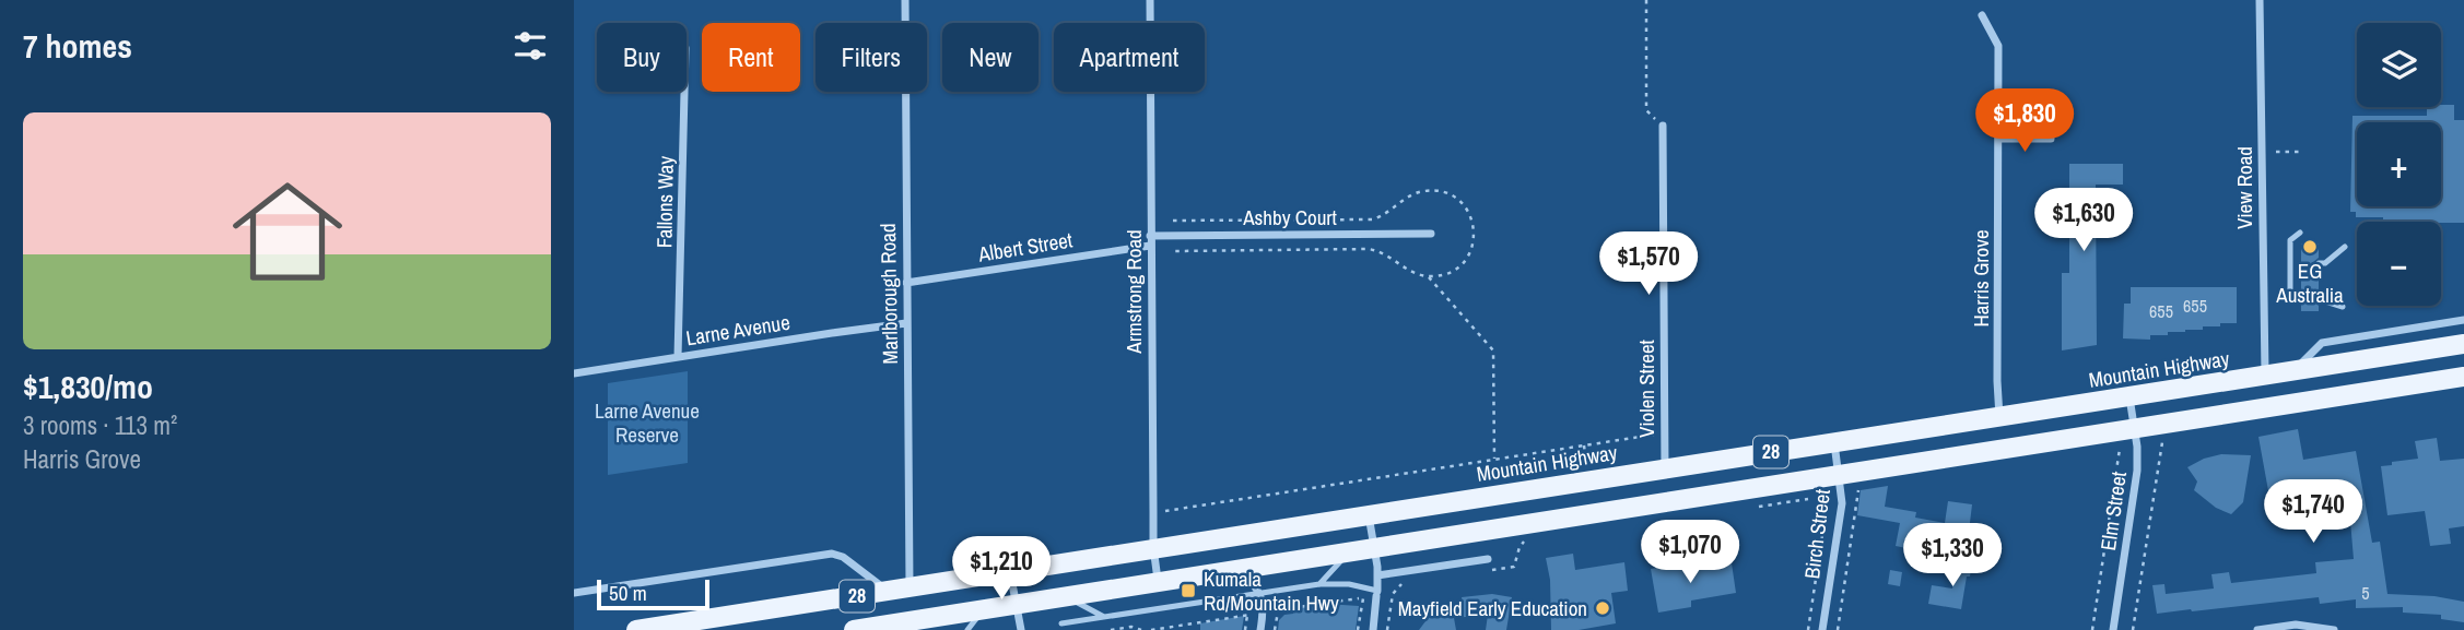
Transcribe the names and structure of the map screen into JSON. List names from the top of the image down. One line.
{"streets":{"main road":["Mountain Highway","28"],"street":["View Road","Fallons Way","Ashby Court","Albert Street","Harris Grove","Armstrong Road","Marlborough Road","Larne Avenue","Violen Street","Elm Street","Birch Street"]},"crossings":[["View Road","Mountain Highway"],["Fallons Way","Larne Avenue"],["Ashby Court","Armstrong Road"],["Albert Street","Armstrong Road"],["Albert Street","Marlborough Road"],["Harris Grove","Mountain Highway"],["Armstrong Road","Mountain Highway"],["Armstrong Road","28"],["Marlborough Road","Larne Avenue"],["Marlborough Road","Mountain Highway"],["Mountain Highway","Violen Street"],["Mountain Highway","Elm Street"],["Mountain Highway","Birch Street"],["28","Elm Street"],["28","Birch Street"]],"parks":["Larne Avenue Reserve"],"places":{"other":["EG Australia","Mayfield Early Education"],"transit":["Kumala Rd/Mountain Hwy"]},"house_numbers":["655","655","5"],"scale_bar":"50 m","page":{"heading":"7 homes","map_buttons":["+","−"],"chip":["Buy","Rent","Filters","New","Apartment"],"price":["$1,830","$1,630","$1,570","$1,740","$1,070","$1,330","$1,210"],"list":[{"name":"$1,830/mo","note":"3 rooms · 113 m² · Harris Grove"}],"scale":"50 m"}}
